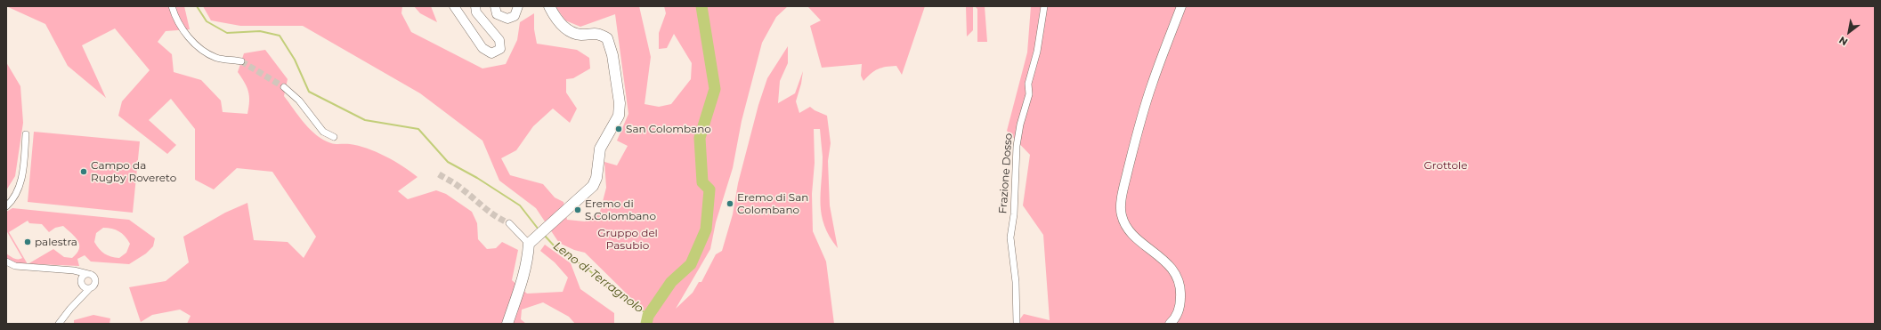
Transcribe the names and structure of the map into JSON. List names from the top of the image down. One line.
{"streets":{"street":["Frazione Dosso"]},"water":["Leno di Terragnolo"],"parks":["Grottole","Gruppo del Pasubio"],"places":["San Colombano","Campo da Rugby Rovereto","Eremo di San Colombano","Eremo di S.Colombano","palestra"],"north":"bottom left"}
